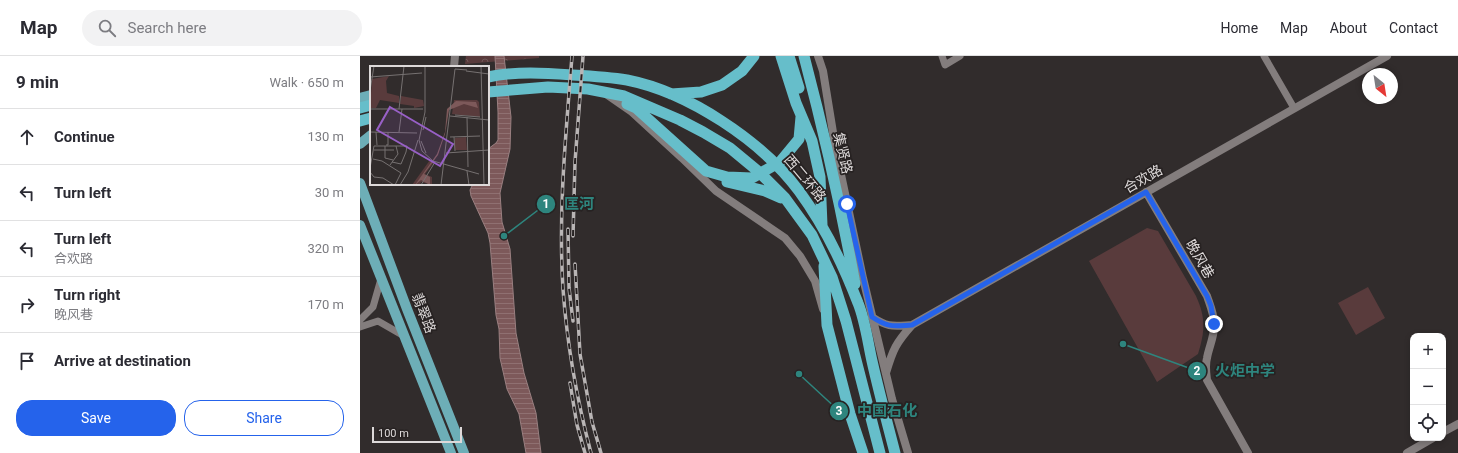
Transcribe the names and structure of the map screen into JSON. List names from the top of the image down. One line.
{"streets":{"highway":["集贤路","西二环路"],"main road":["翡翠路"],"street":["合欢路","晚风巷"]},"crossings":[["集贤路","西二环路"],["合欢路","晚风巷"]],"places":["匡河","火炬中学","中国石化"],"scale_bar":"100 m","north":"bottom right","page":{"header":"Map","search":"Search here","nav":["Home","Map","About","Contact"],"heading":["9 min","Walk · 650 m"],"list":[["Continue","130 m"],["Turn left","30 m"],["Turn left","合欢路","320 m"],["Turn right","晚风巷","170 m"],"Arrive at destination"],"map_buttons":["+","−"],"buttons":["Save","Share"],"scale":"100 m"}}
